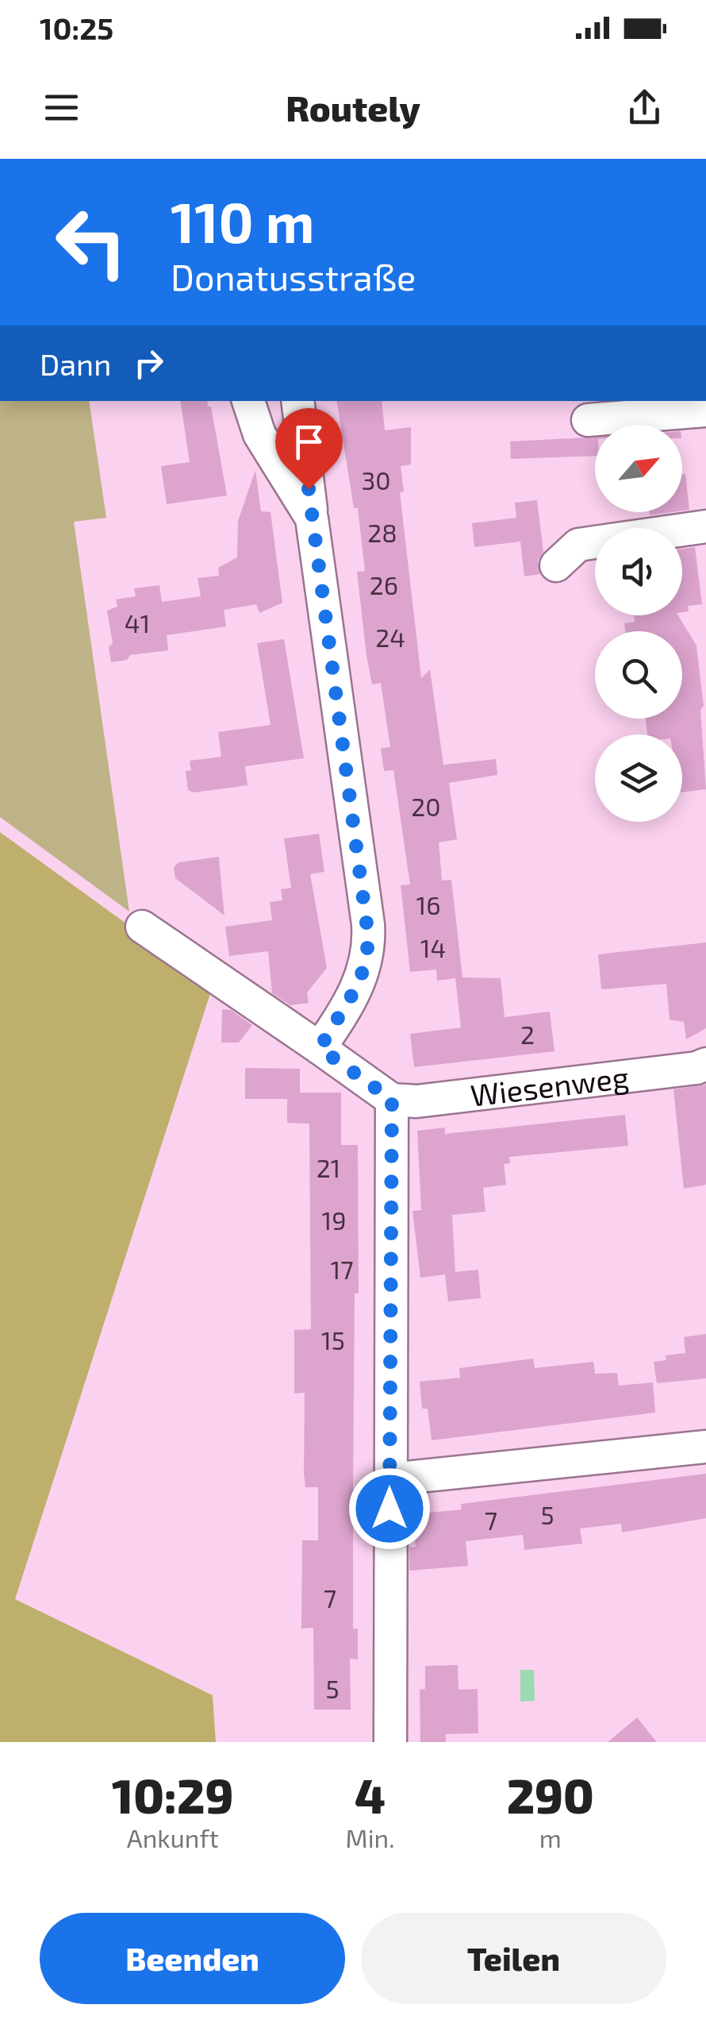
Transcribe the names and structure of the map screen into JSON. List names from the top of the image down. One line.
{"streets":{"street":["Wiesenweg"]},"house_numbers":["30","28","26","41","24","20","16","14","2","21","19","17","15","5","7","7","5"],"north":"top right","page":{"status":"10:25","header":"Routely","turn":["110 m","Donatusstraße"],"then":"Dann","eta":["10:29","Ankunft","4","Min.","290","m"],"buttons":["Beenden","Teilen"]}}
